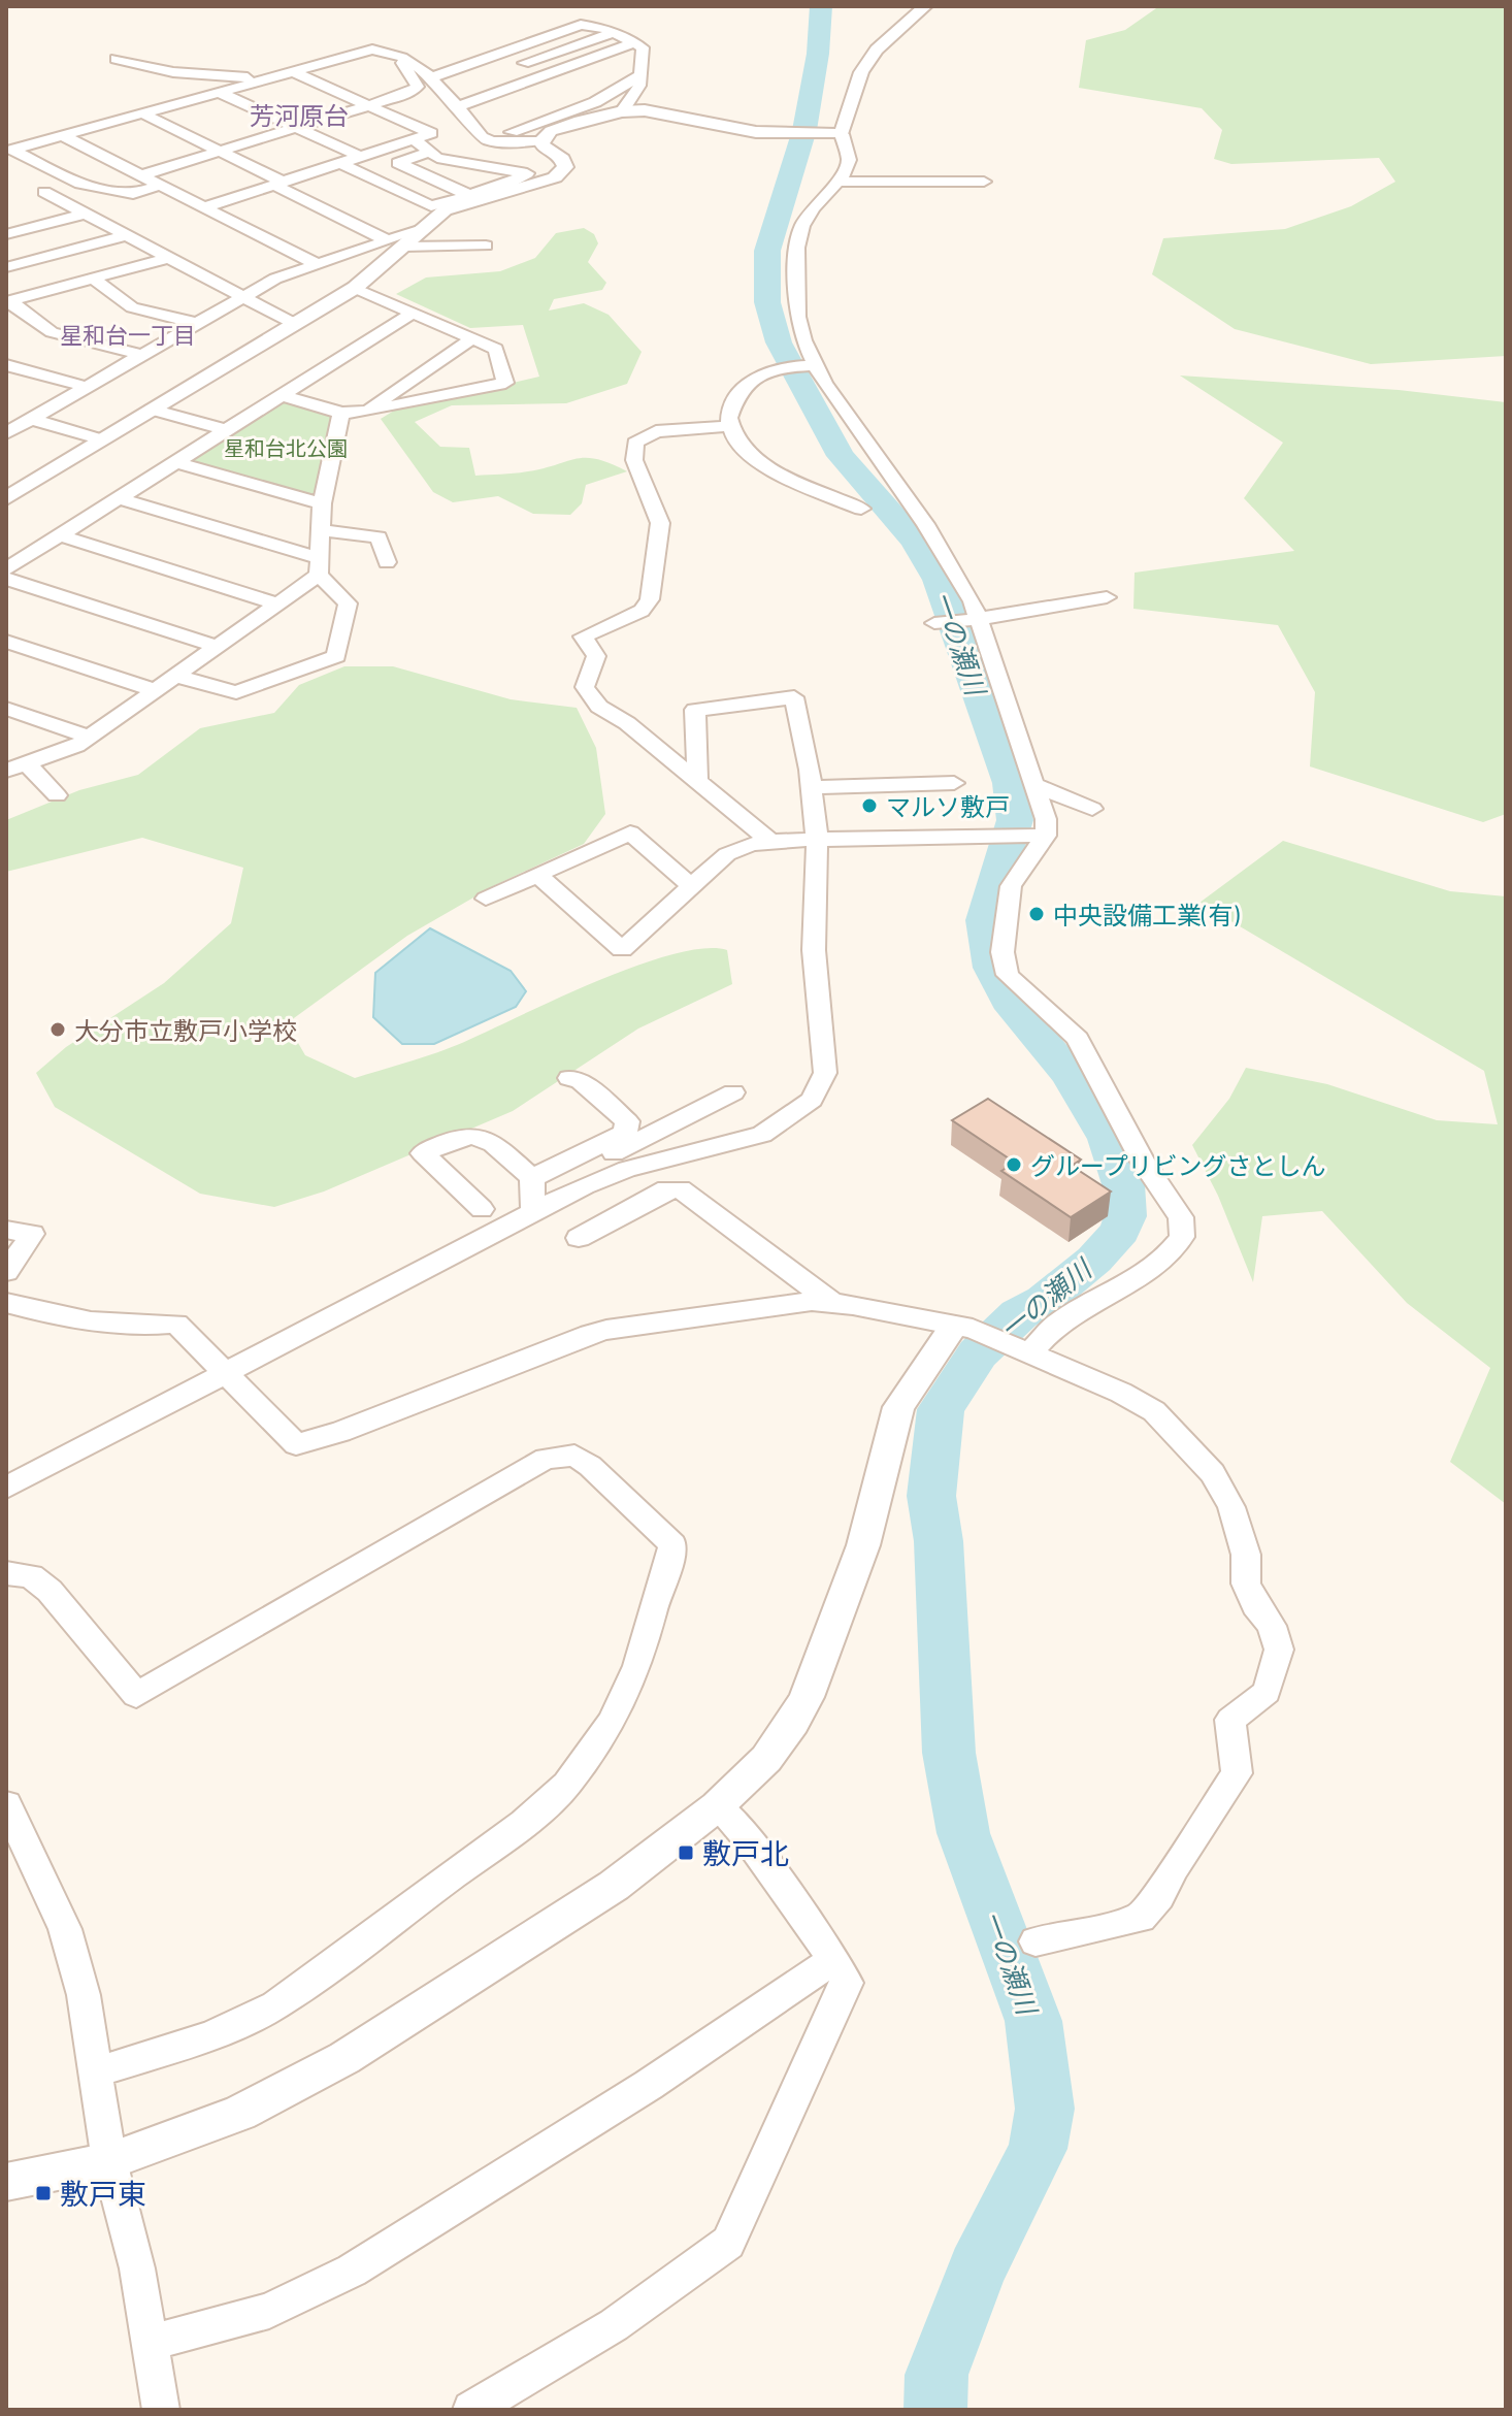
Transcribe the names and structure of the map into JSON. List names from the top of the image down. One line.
{"districts":["芳河原台","星和台一丁目"],"water":["一の瀬川"],"parks":["星和台北公園"],"places":{"other":["マルソ敷戸","中央設備工業(有)","大分市立敷戸小学校","グループリビングさとしん"],"transit":["敷戸北","敷戸東"]}}
